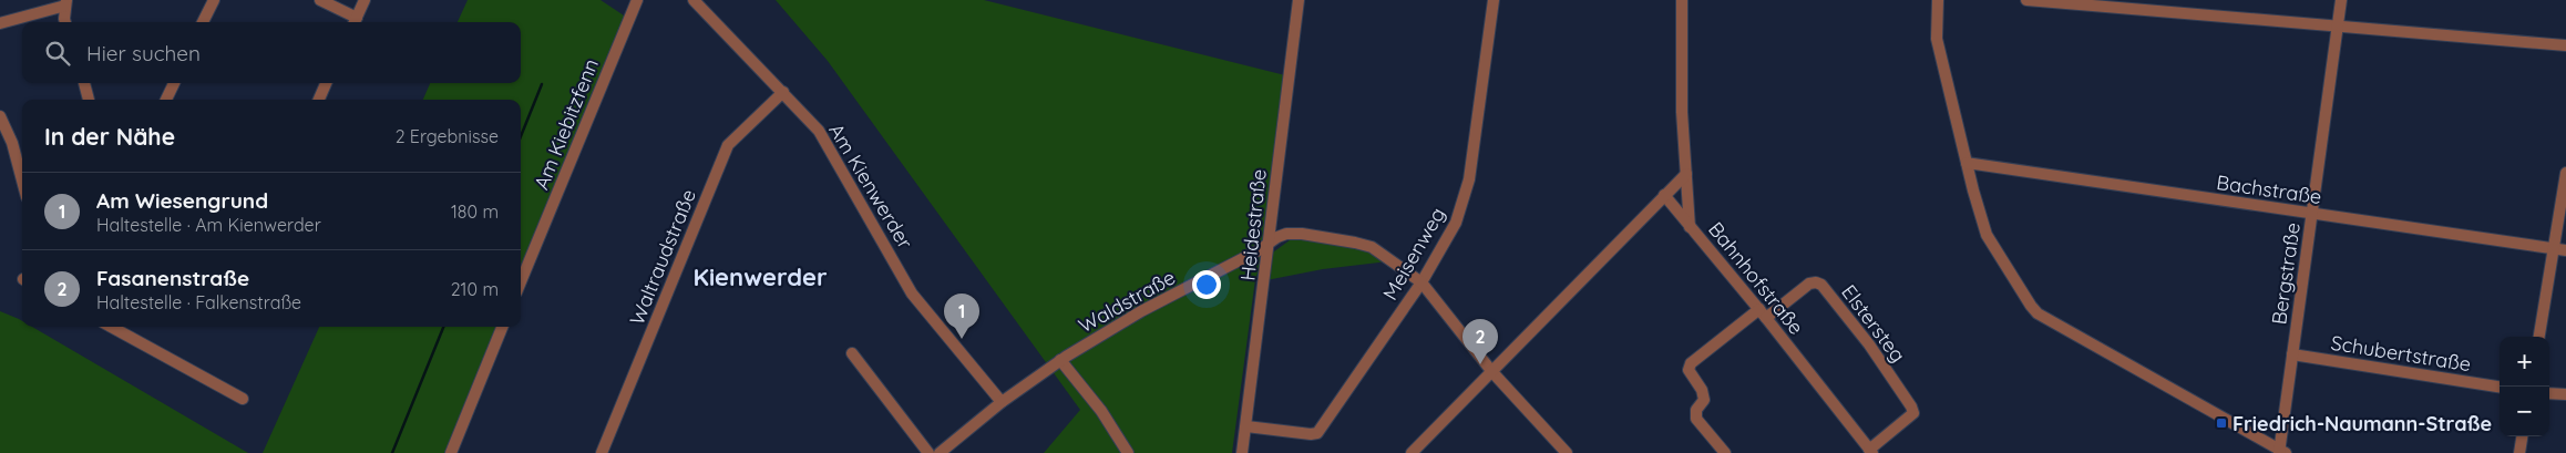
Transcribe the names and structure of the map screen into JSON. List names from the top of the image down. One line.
{"streets":{"street":["Am Kiebitzfenn","Am Kienwerder","Bachstraße","Heidestraße","Meisenweg","Waltraudstraße","Bergstraße","Bahnhofstraße","Waldstraße","Elstersteg","Schubertstraße"]},"crossings":[["Am Kienwerder","Waltraudstraße"],["Am Kienwerder","Waldstraße"],["Bachstraße","Bergstraße"],["Heidestraße","Meisenweg"],["Heidestraße","Waldstraße"],["Meisenweg","Waldstraße"],["Bergstraße","Schubertstraße"],["Bahnhofstraße","Elstersteg"]],"districts":["Kienwerder"],"places":{"transit":["Friedrich-Naumann-Straße"]},"page":{"search":"Hier suchen","heading":["In der Nähe","2 Ergebnisse"],"list":[{"mark":"1","name":"Am Wiesengrund","note":"Haltestelle · Am Kienwerder","value":"180 m"},{"mark":"2","name":"Fasanenstraße","note":"Haltestelle · Falkenstraße","value":"210 m"}],"pins":["1","2"],"map_buttons":["+","−"]}}
